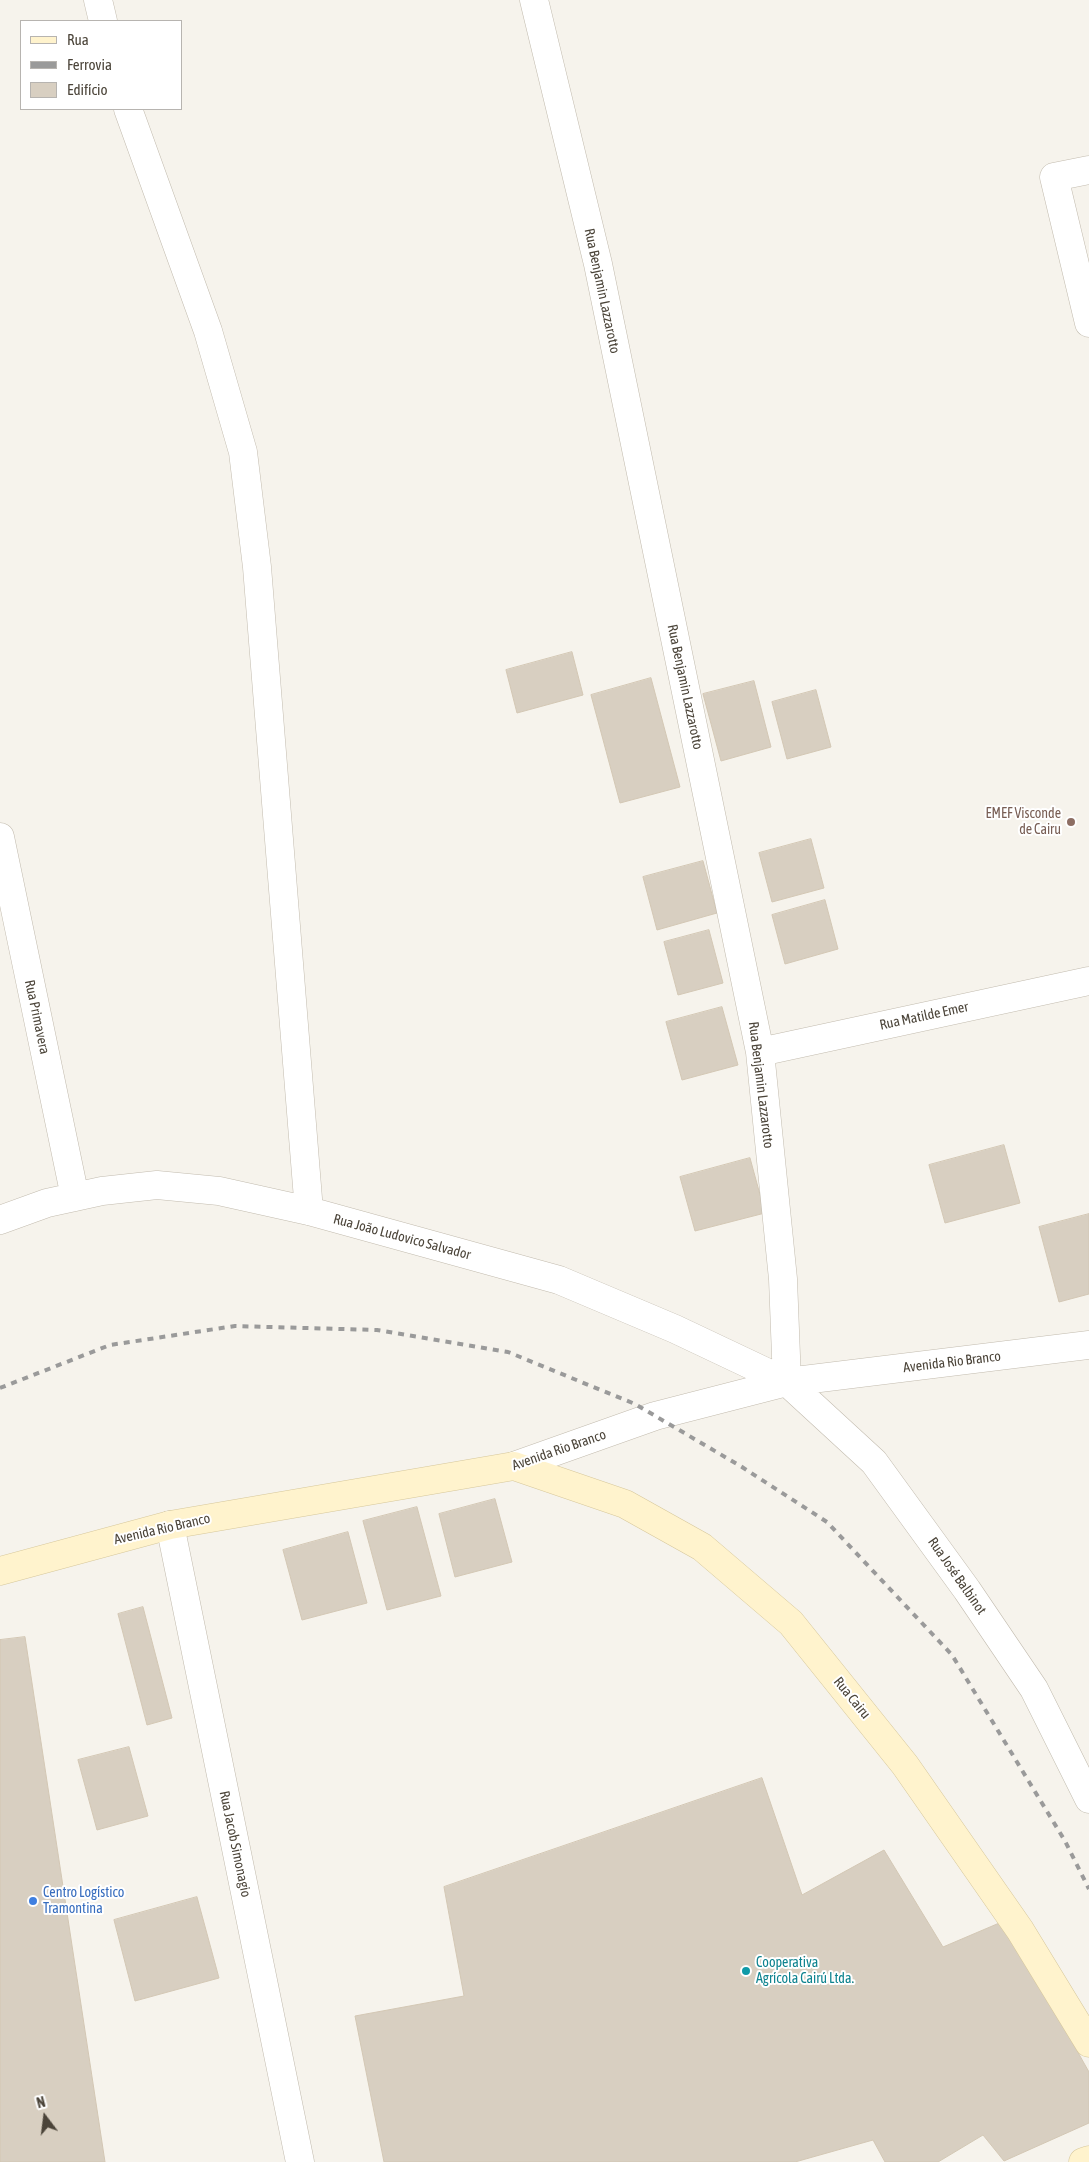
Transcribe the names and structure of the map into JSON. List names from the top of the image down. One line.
{"streets":{"street":["Rua Benjamin Lazzarotto","Rua Matilde Emer","Rua Primavera","Rua João Ludovico Salvador","Avenida Rio Branco","Rua José Balbinot","Rua Cairu","Rua Jacob Simonagio"]},"crossings":[["Rua Benjamin Lazzarotto","Rua Matilde Emer"],["Rua Benjamin Lazzarotto","Rua João Ludovico Salvador"],["Rua Benjamin Lazzarotto","Avenida Rio Branco"],["Rua Benjamin Lazzarotto","Rua José Balbinot"],["Rua Primavera","Rua João Ludovico Salvador"],["Rua João Ludovico Salvador","Avenida Rio Branco"],["Rua João Ludovico Salvador","Rua José Balbinot"],["Avenida Rio Branco","Rua José Balbinot"],["Avenida Rio Branco","Rua Cairu"],["Avenida Rio Branco","Rua Jacob Simonagio"]],"places":["EMEF Visconde de Cairu","Centro Logístico Tramontina","Cooperativa Agrícola Cairú Ltda."],"legend":["Rua","Ferrovia","Edifício"],"north":"top"}
